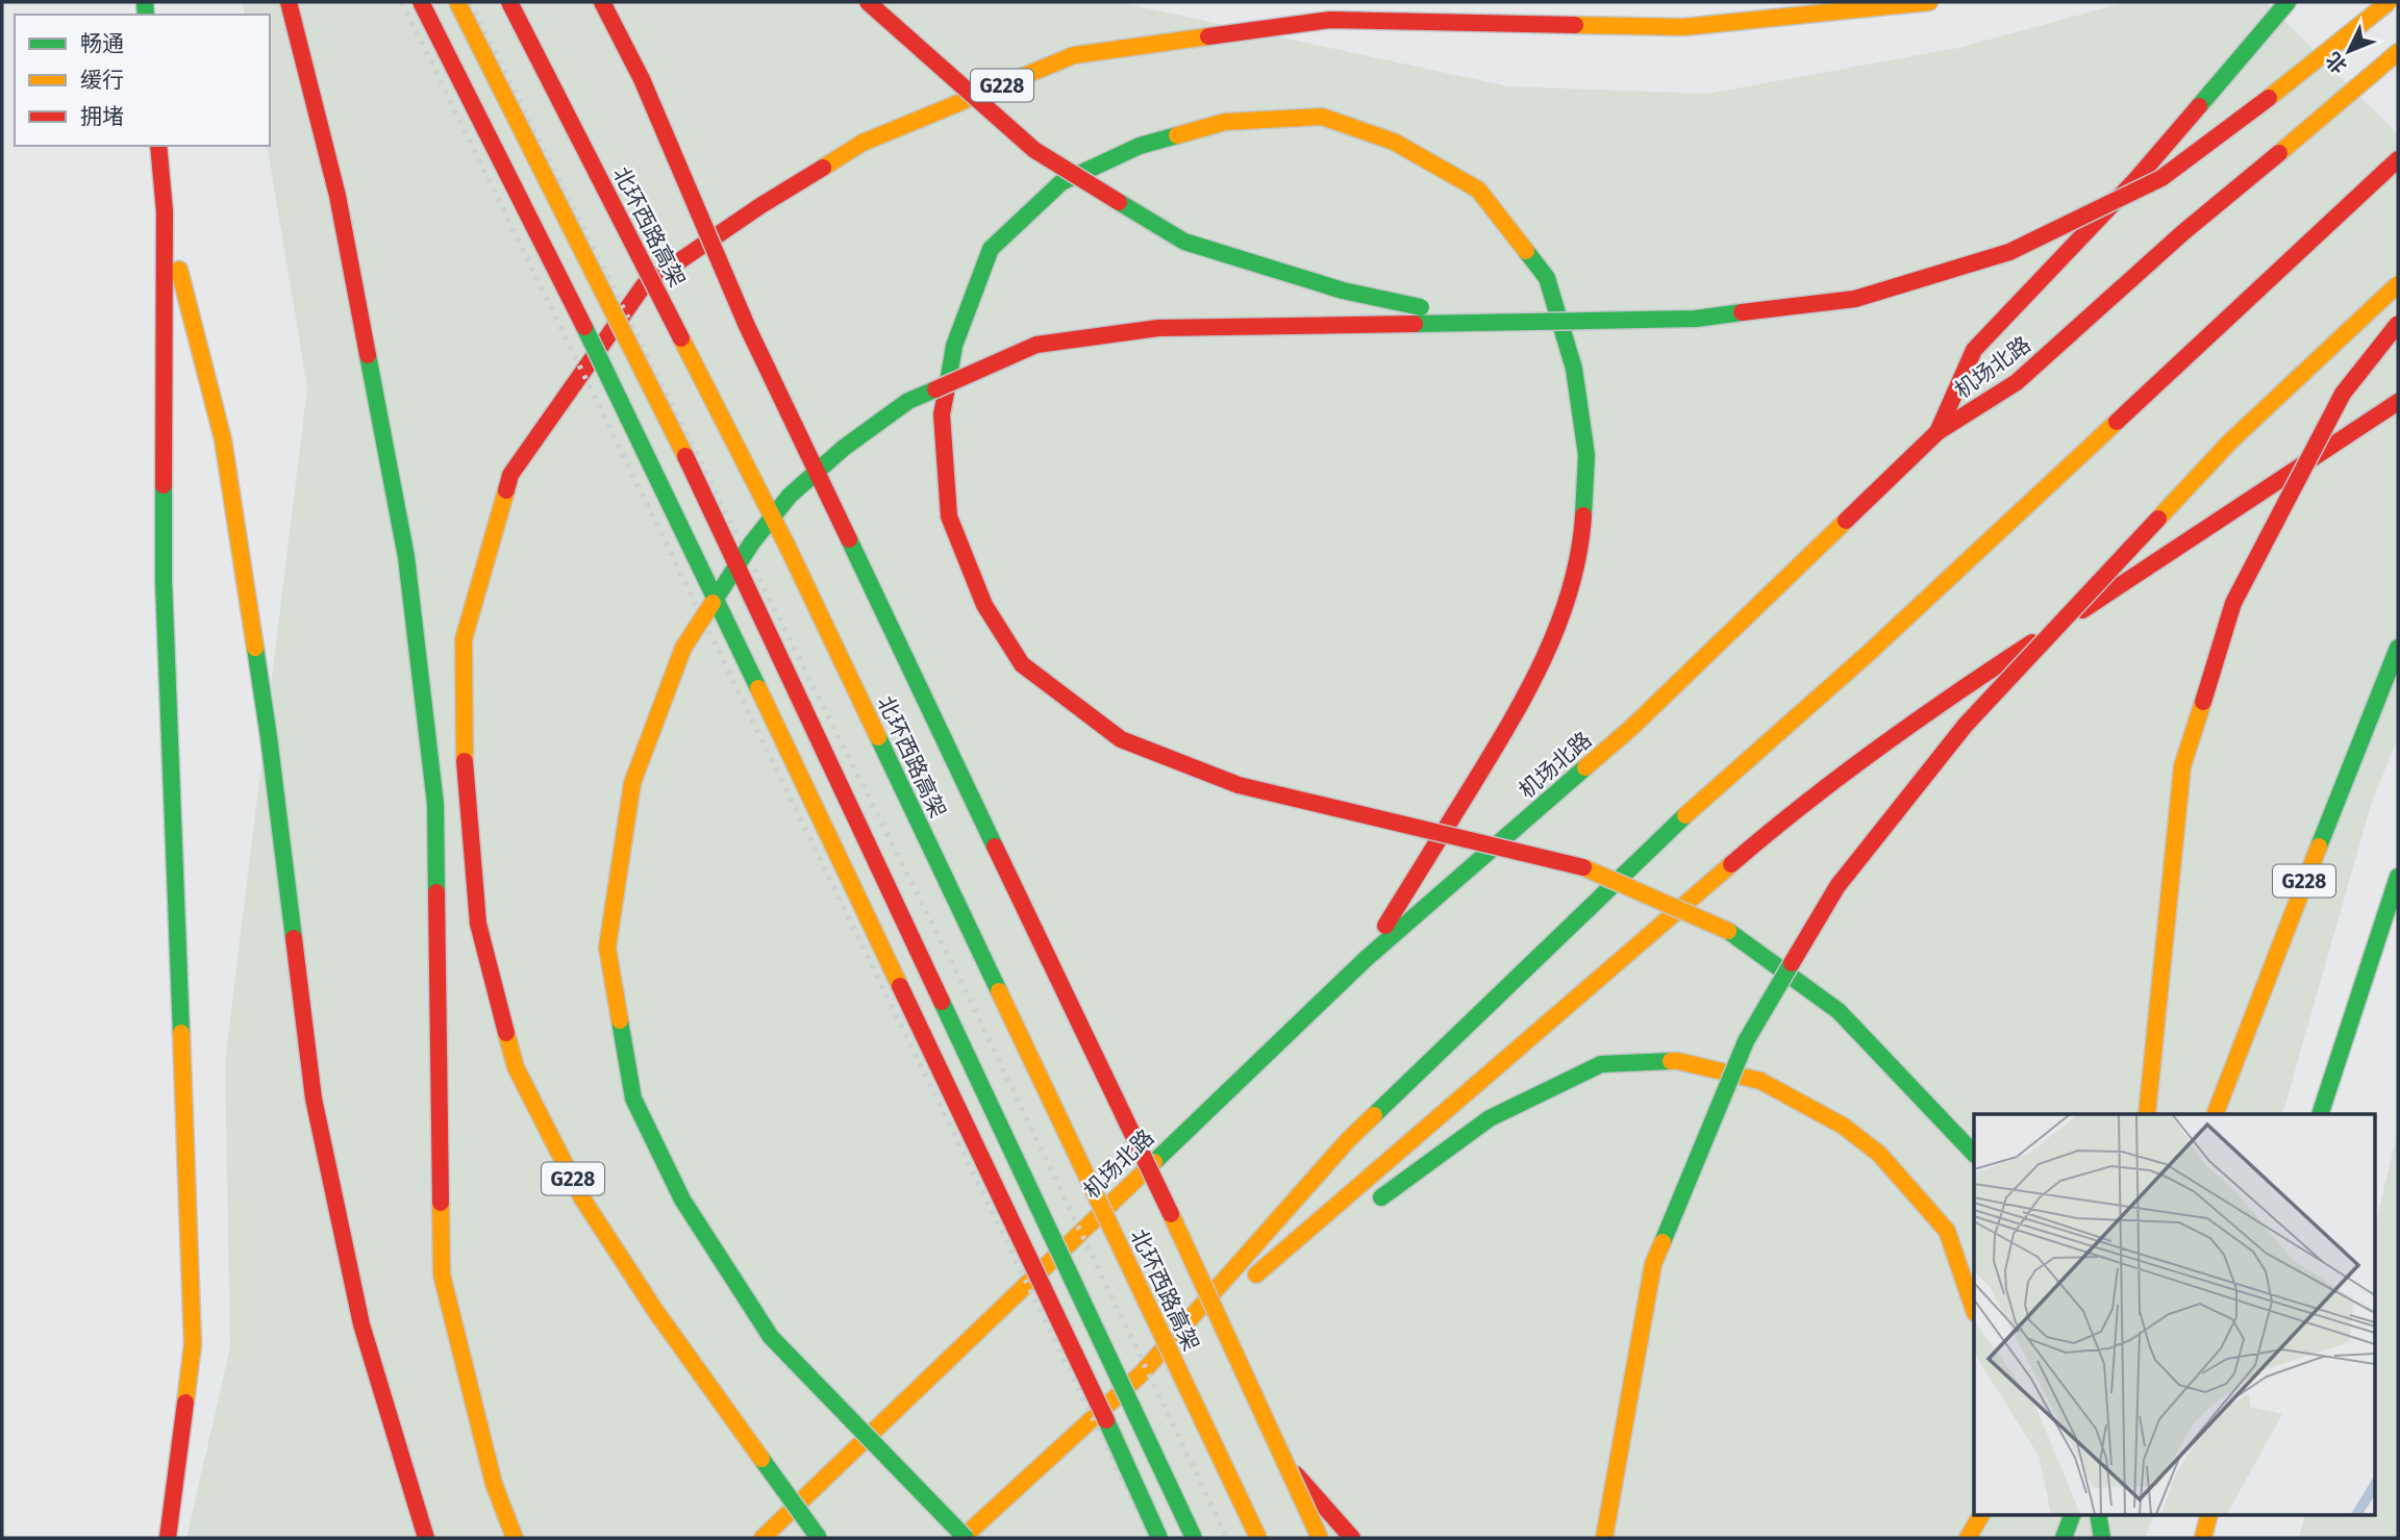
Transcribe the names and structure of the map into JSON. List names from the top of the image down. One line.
{"streets":{"main road":["G228","北环西路高架","机场北路"]},"legend":["畅通","缓行","拥堵"],"north":"bottom left"}
